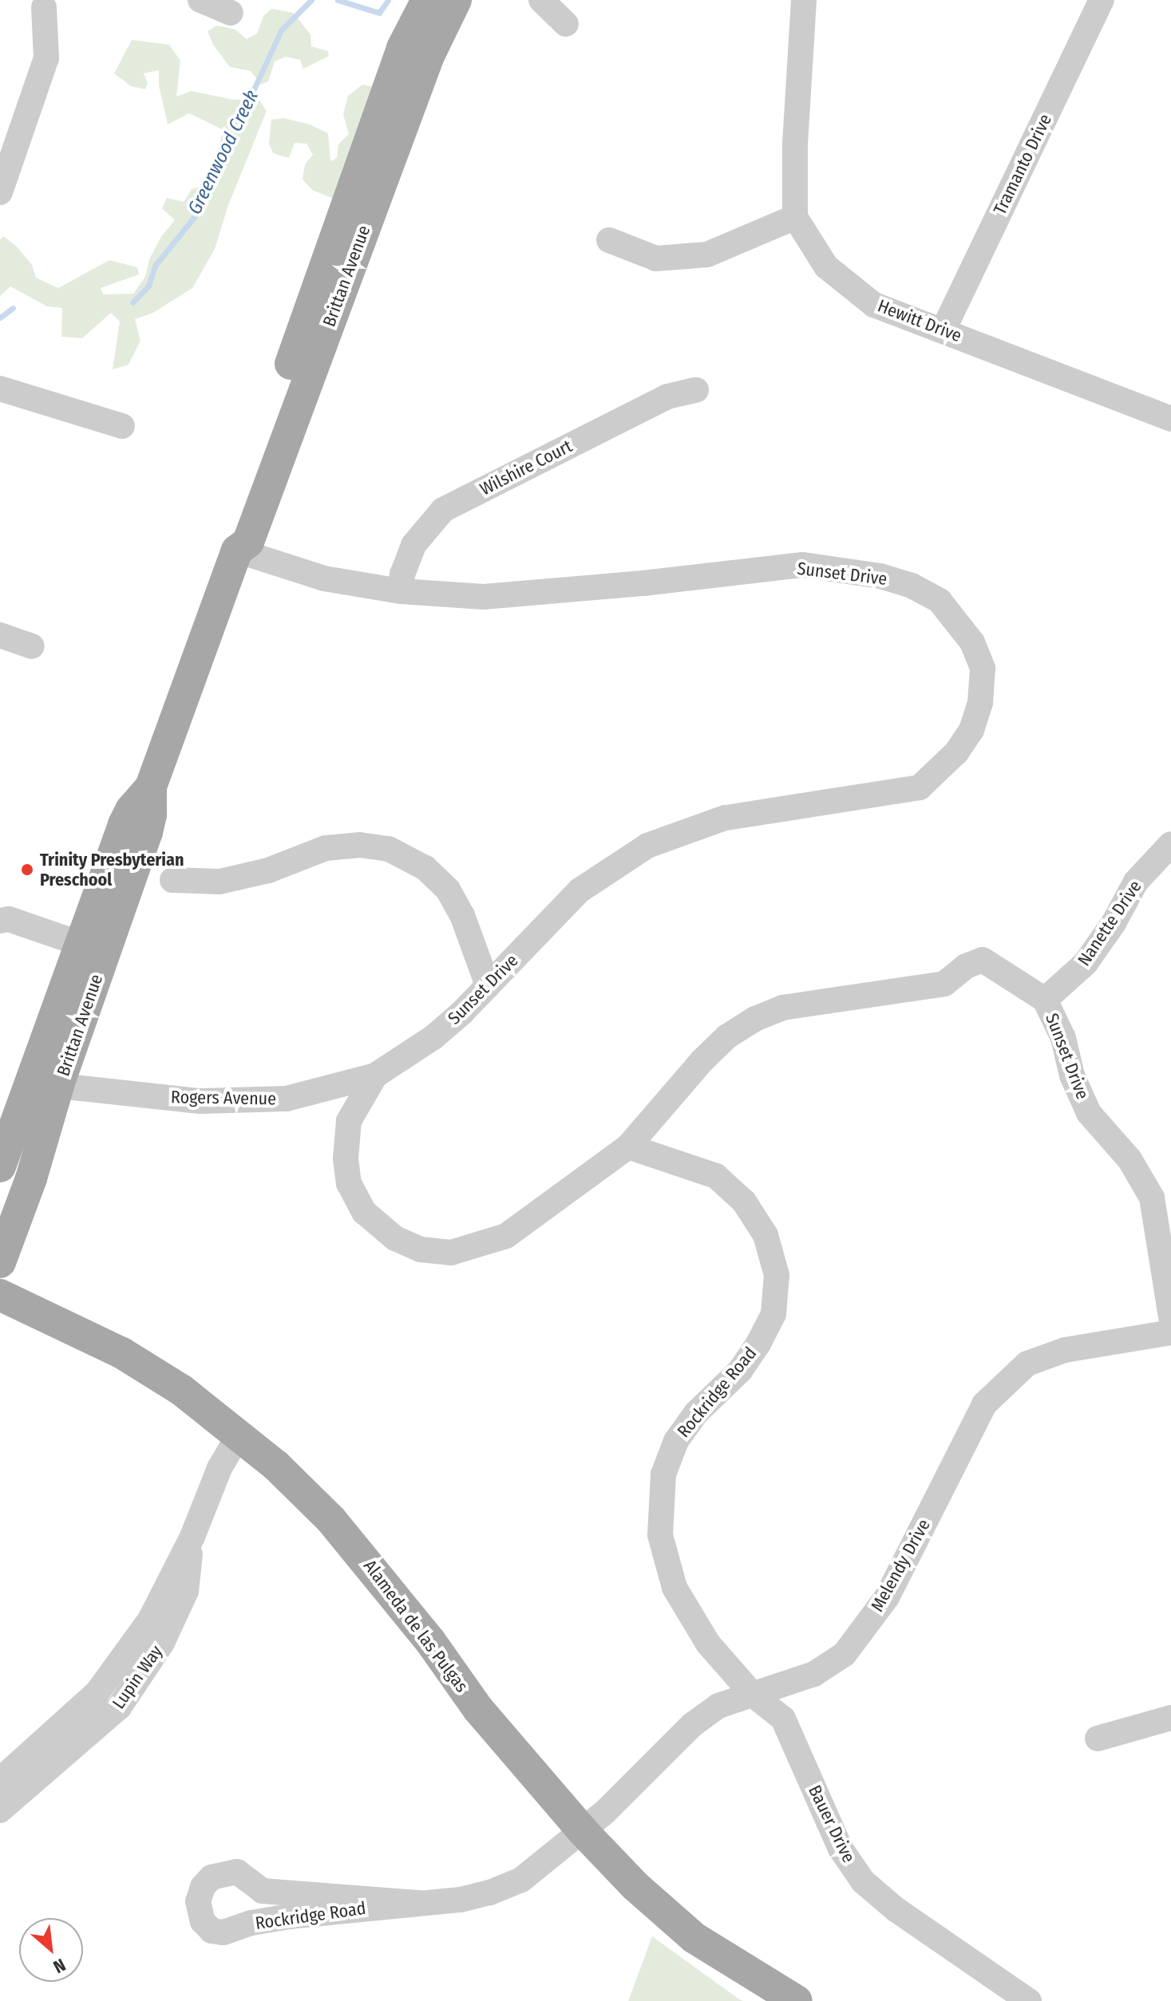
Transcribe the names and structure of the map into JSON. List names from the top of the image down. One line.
{"streets":{"main road":["Brittan Avenue","Alameda de las Pulgas"],"street":["Tramanto Drive","Hewitt Drive","Wilshire Court","Sunset Drive","Nanette Drive","Rogers Avenue","Rockridge Road","Melendy Drive","Lupin Way","Bauer Drive"]},"crossings":[["Tramanto Drive","Hewitt Drive"],["Brittan Avenue","Sunset Drive"],["Brittan Avenue","Rogers Avenue"],["Wilshire Court","Sunset Drive"],["Sunset Drive","Nanette Drive"],["Sunset Drive","Rogers Avenue"],["Sunset Drive","Rockridge Road"],["Rockridge Road","Melendy Drive"],["Rockridge Road","Alameda de las Pulgas"],["Rockridge Road","Bauer Drive"],["Melendy Drive","Alameda de las Pulgas"],["Melendy Drive","Bauer Drive"],["Alameda de las Pulgas","Lupin Way"]],"water":["Greenwood Creek"],"places":["Trinity Presbyterian Preschool"],"north":"bottom right"}
